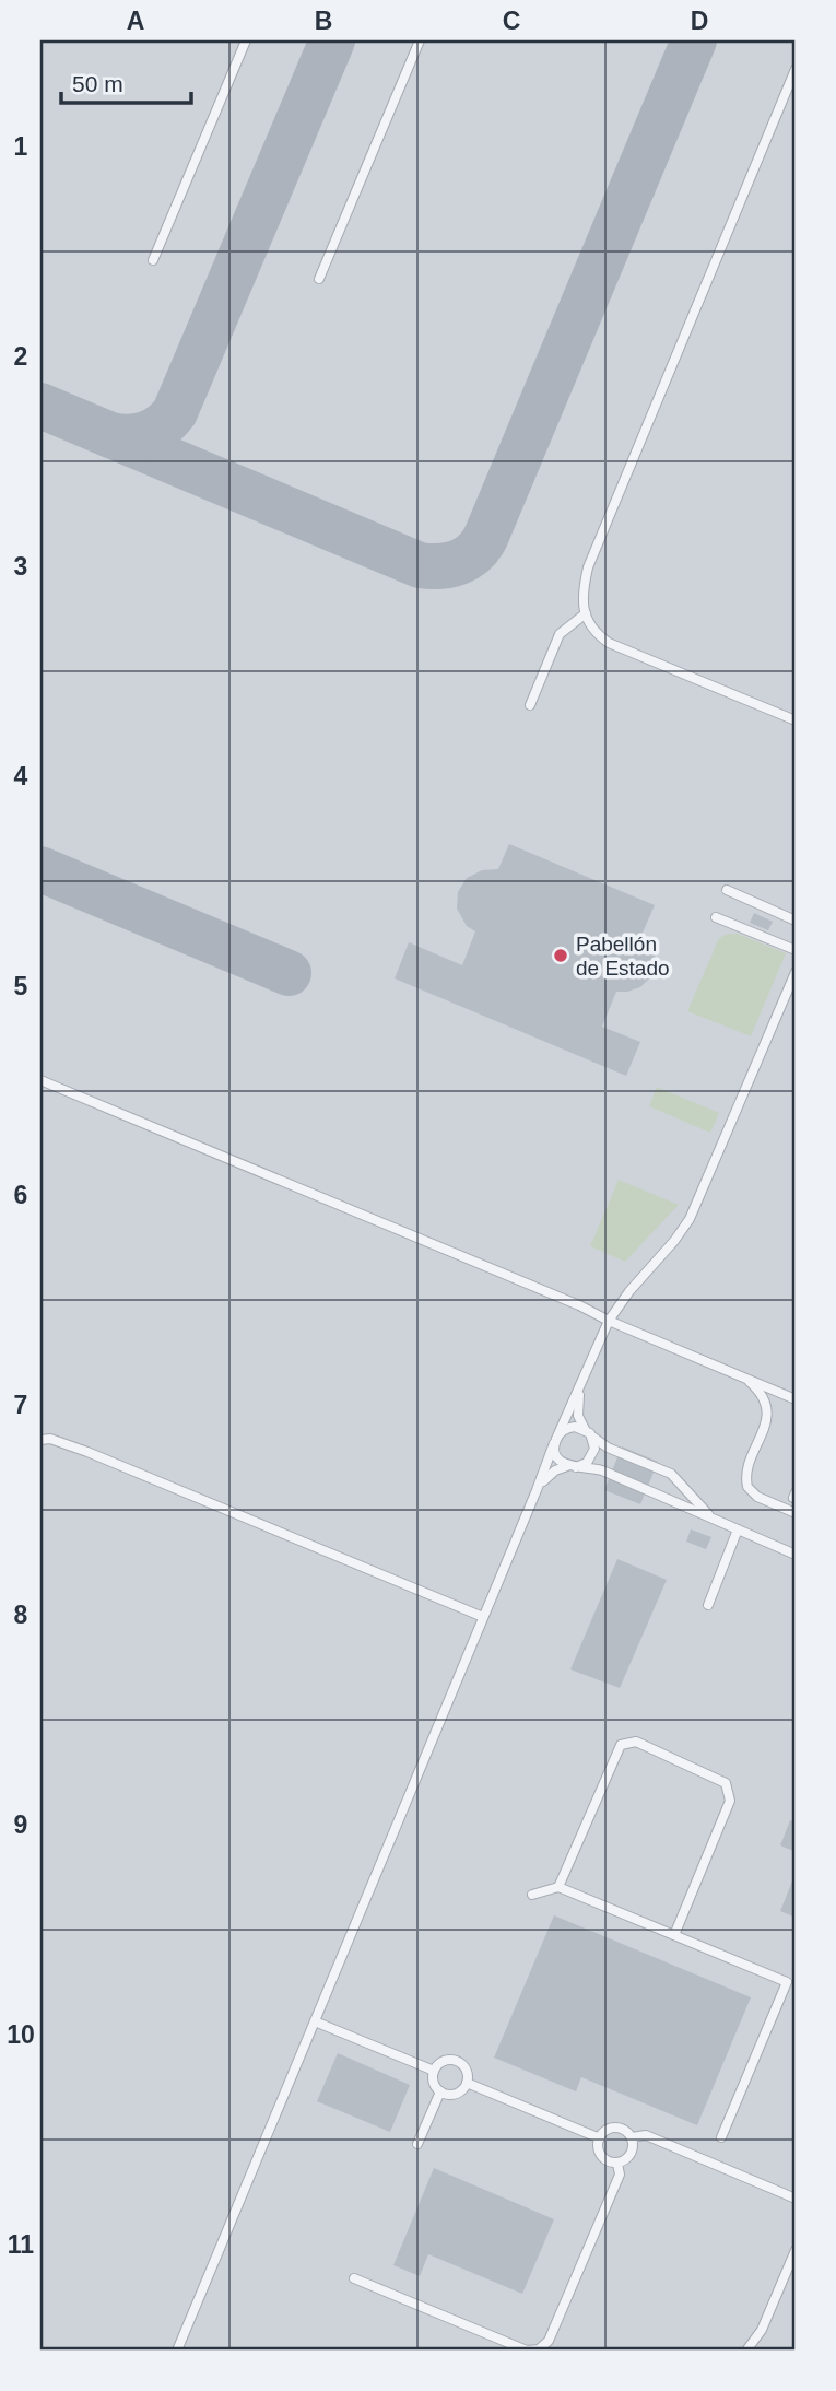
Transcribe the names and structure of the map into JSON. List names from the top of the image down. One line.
{"places":["Pabellón de Estado"],"scale_bar":"50 m","grid":{"columns":["A","B","C","D"],"rows":["1","2","3","4","5","6","7","8","9","10","11"]}}
